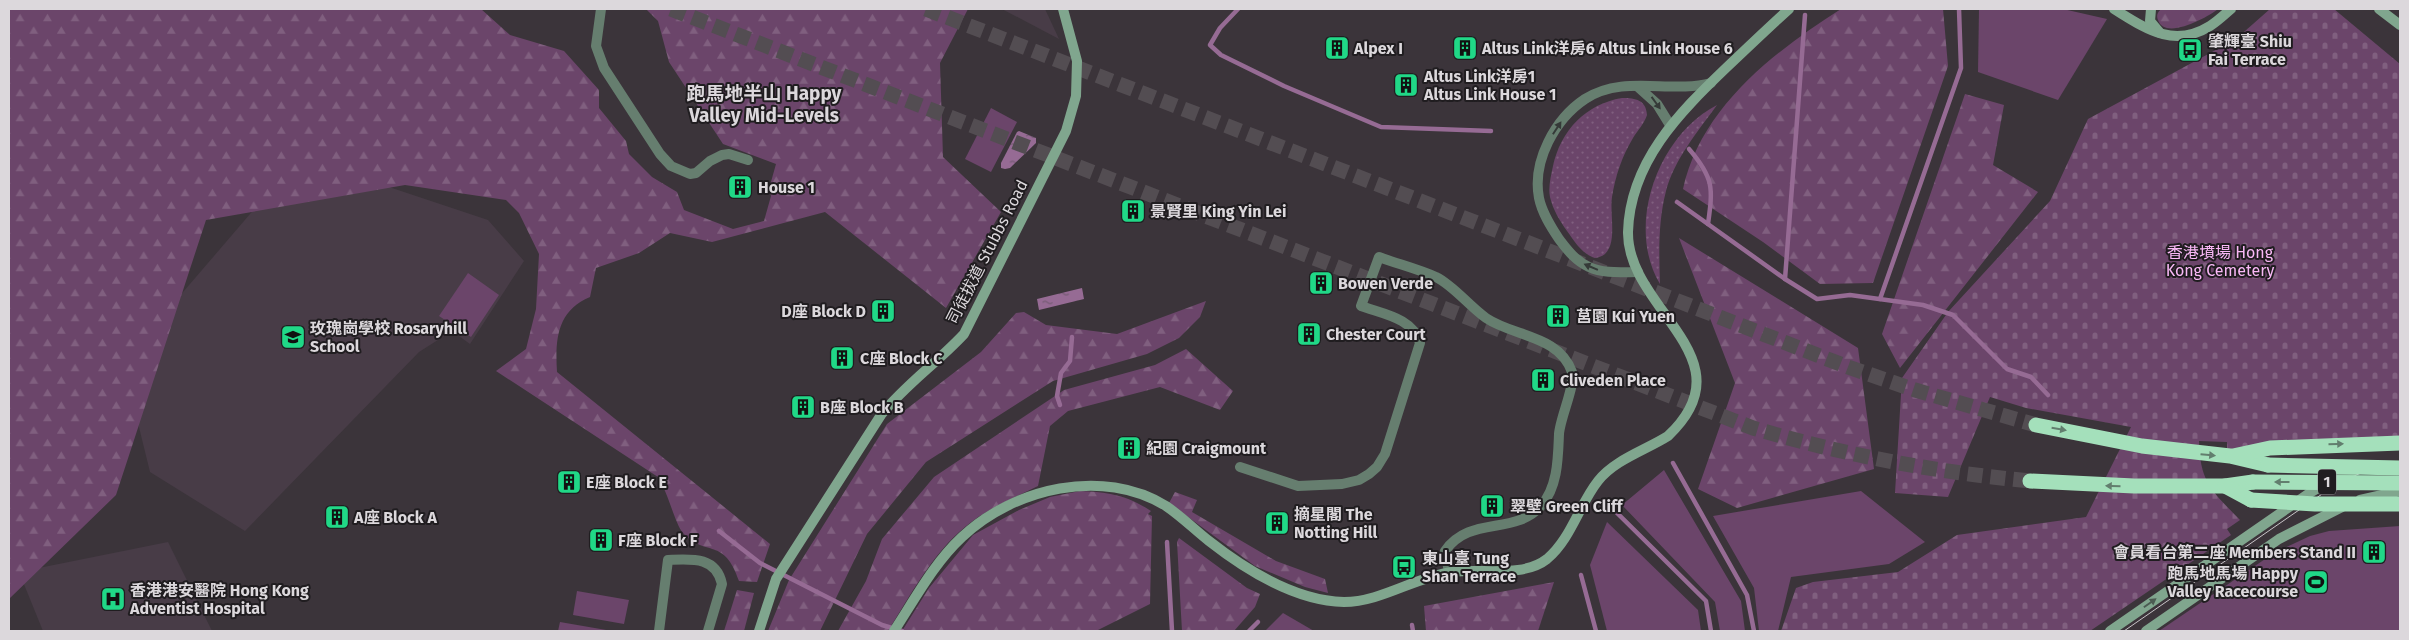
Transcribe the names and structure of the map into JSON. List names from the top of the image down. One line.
{"streets":{"highway":["1"],"main road":["司徒拔道 Stubbs Road"]},"districts":["跑馬地半山 Happy Valley Mid-Levels"],"parks":["香港墳場 Hong Kong Cemetery"],"places":{"building":["Alpex I","Altus Link洋房6 Altus Link House 6","Altus Link洋房1 Altus Link House 1","House 1","景賢里 King Yin Lei","Bowen Verde","D座 Block D","莒園 Kui Yuen","Chester Court","C座 Block C","Cliveden Place","B座 Block B","紀園 Craigmount","E座 Block E","翠壁 Green Cliff","A座 Block A","摘星閣 The Notting Hill","F座 Block F","會員看台第二座 Members Stand II"],"bus stop":["肇輝臺 Shiu Fai Terrace","東山臺 Tung Shan Terrace"],"school or university":["玫瑰崗學校 Rosaryhill School"],"sports":["跑馬地馬場 Happy Valley Racecourse"],"hospital":["香港港安醫院 Hong Kong Adventist Hospital"]}}
